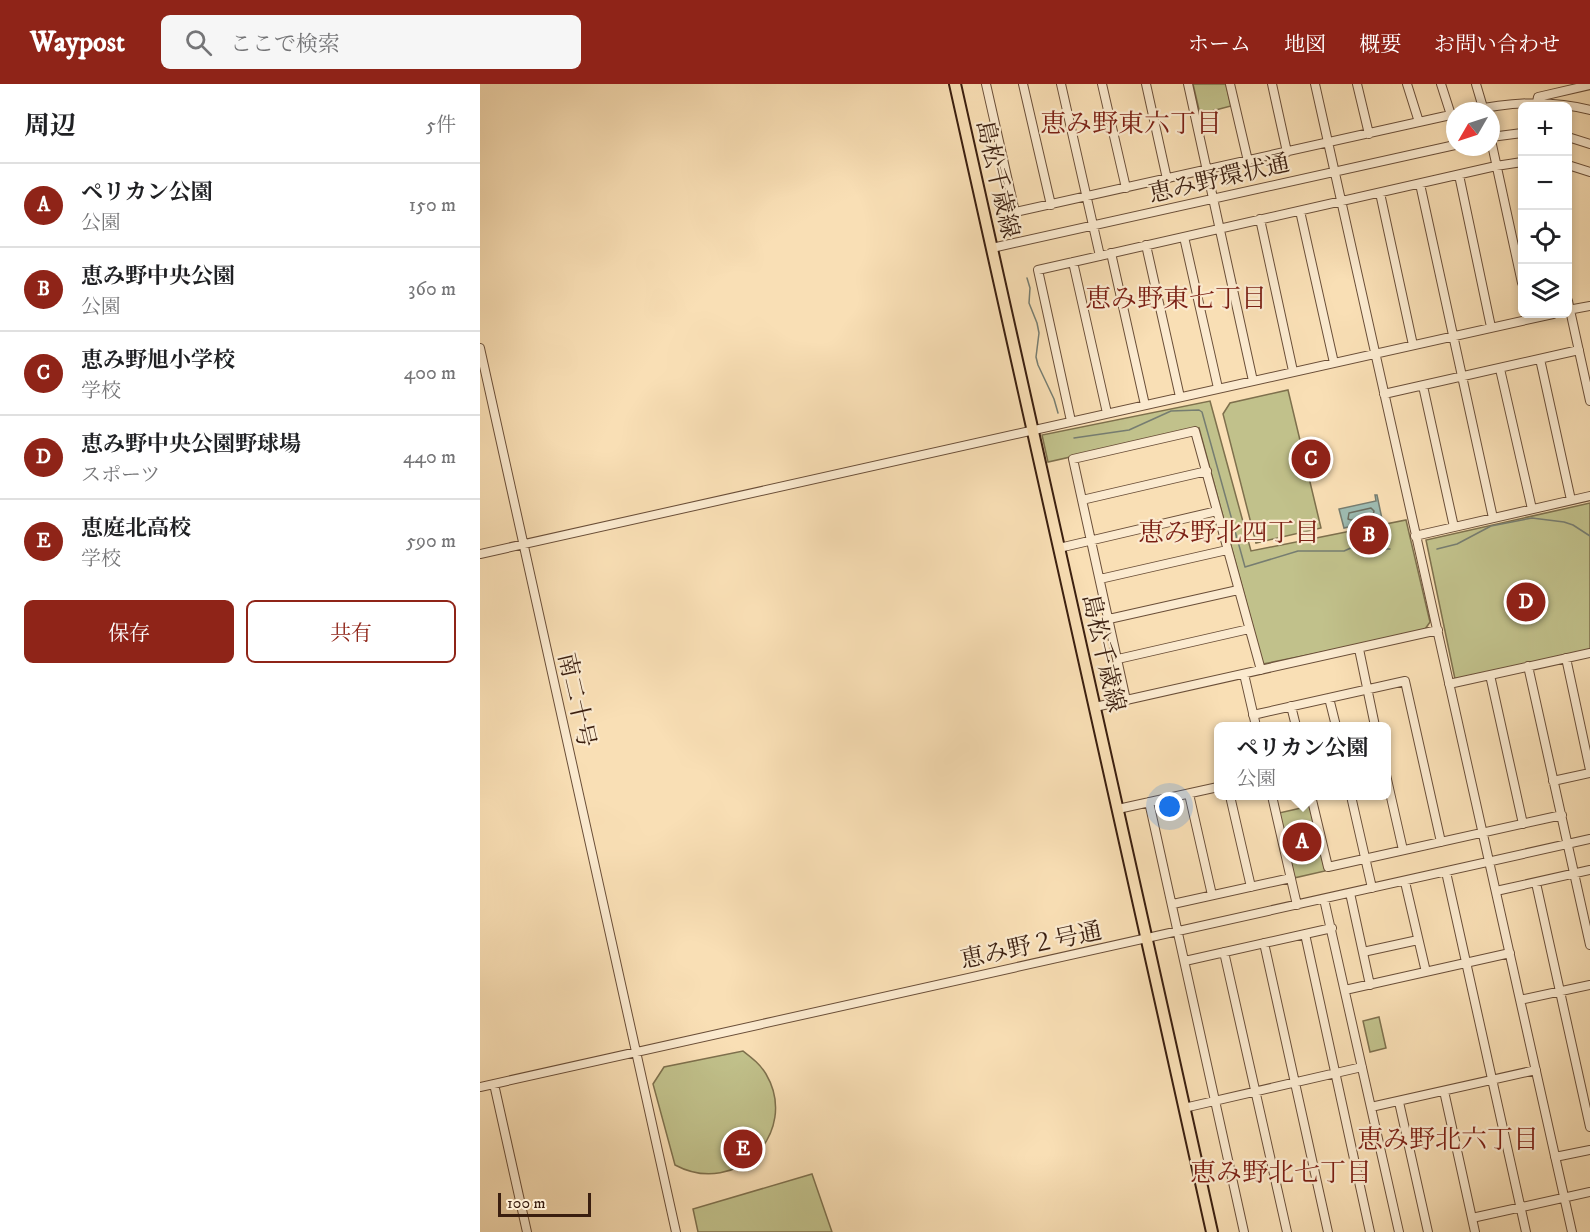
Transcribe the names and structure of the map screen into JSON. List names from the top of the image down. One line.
{"streets":{"main road":["島松千歳線"],"street":["恵み野環状通","南二十号","恵み野２号通"]},"crossings":[["恵み野環状通","島松千歳線"],["島松千歳線","恵み野２号通"],["南二十号","恵み野２号通"]],"districts":["恵み野東六丁目","恵み野東七丁目","恵み野北四丁目","恵み野北六丁目","恵み野北七丁目"],"scale_bar":"100 m","north":"bottom left","page":{"header":"Waypost","search":"ここで検索","nav":["ホーム","地図","概要","お問い合わせ"],"heading":["周辺","5件"],"map_buttons":["+","−"],"list":[{"mark":"A","name":"ペリカン公園","note":"公園","value":"150 m"},{"mark":"B","name":"恵み野中央公園","note":"公園","value":"360 m"},{"mark":"C","name":"恵み野旭小学校","note":"学校","value":"400 m"},{"mark":"D","name":"恵み野中央公園野球場","note":"スポーツ","value":"440 m"},{"mark":"E","name":"恵庭北高校","note":"学校","value":"590 m"}],"pins":["C","B","D","A","E"],"buttons":["保存","共有"],"popup":["ペリカン公園","公園"],"scale":"100 m"}}
